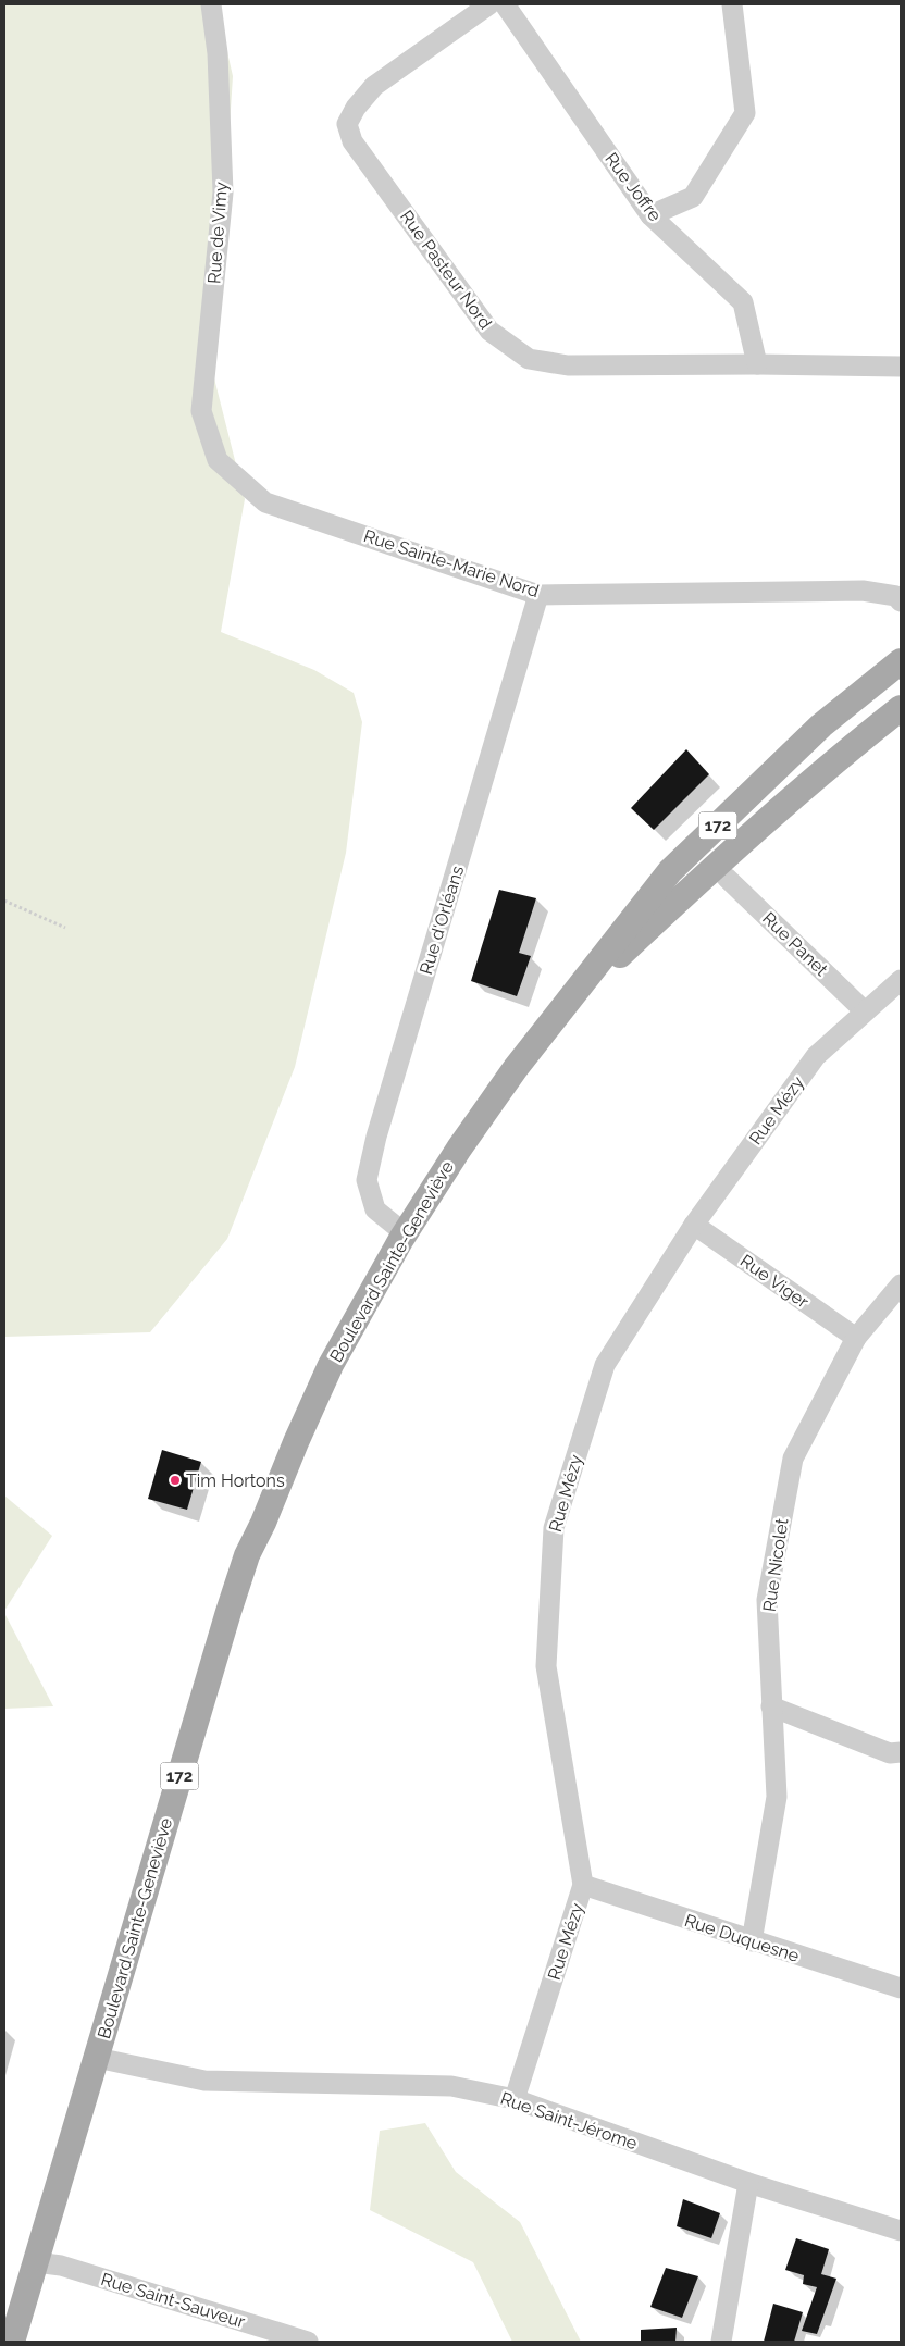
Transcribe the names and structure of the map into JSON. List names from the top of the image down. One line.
{"streets":{"main road":["172","Boulevard Sainte-Geneviève"],"street":["Rue Joffre","Rue de Vimy","Rue Pasteur Nord","Rue Sainte-Marie Nord","Rue d'Orléans","Rue Panet","Rue Mézy","Rue Viger","Rue Nicolet","Rue Duquesne","Rue Saint-Jérome","Rue Saint-Sauveur"]},"crossings":[["Rue Joffre","Rue Pasteur Nord"],["Rue de Vimy","Rue Sainte-Marie Nord"],["Rue Sainte-Marie Nord","Rue d'Orléans"],["Rue d'Orléans","Boulevard Sainte-Geneviève"],["Rue Panet","Rue Mézy"],["Rue Mézy","Rue Viger"],["Rue Mézy","Rue Duquesne"],["Rue Mézy","Rue Saint-Jérome"],["Boulevard Sainte-Geneviève","Rue Saint-Jérome"],["Boulevard Sainte-Geneviève","Rue Saint-Sauveur"],["Rue Viger","Rue Nicolet"],["Rue Nicolet","Rue Duquesne"]],"places":["Tim Hortons"]}
